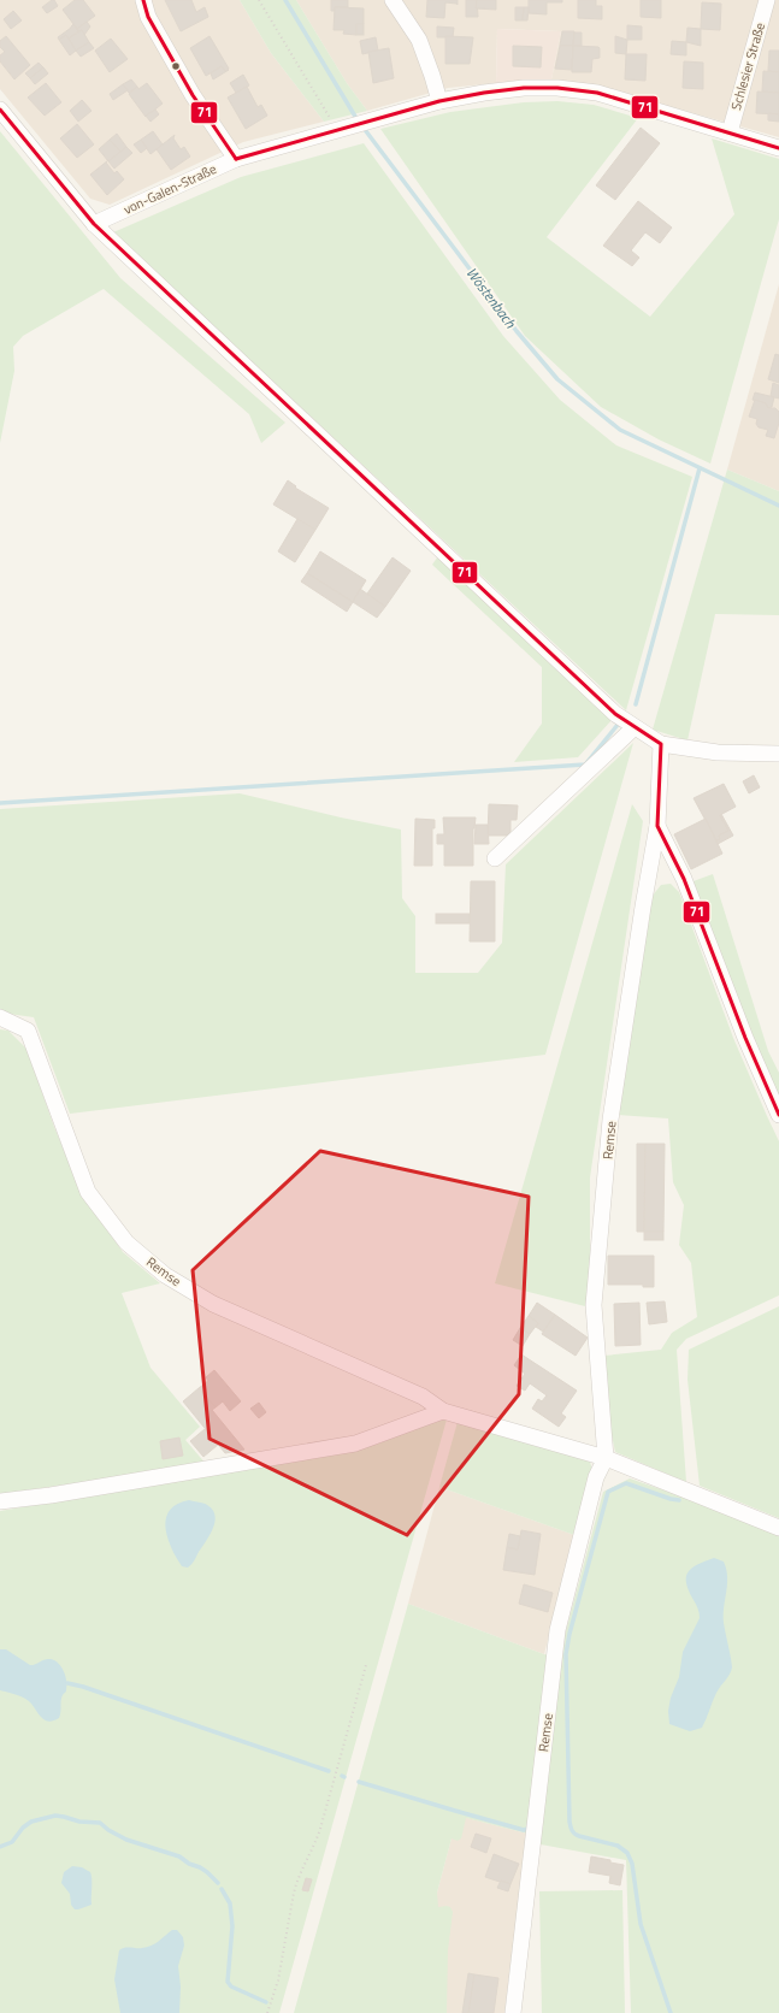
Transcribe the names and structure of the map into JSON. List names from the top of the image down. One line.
{"streets":{"street":["Schlesier Straße","von-Galen-Straße","Remse"]},"crossings":[["Schlesier Straße","von-Galen-Straße"]],"water":["Wöstenbach"],"lines":["transit line 71"]}
